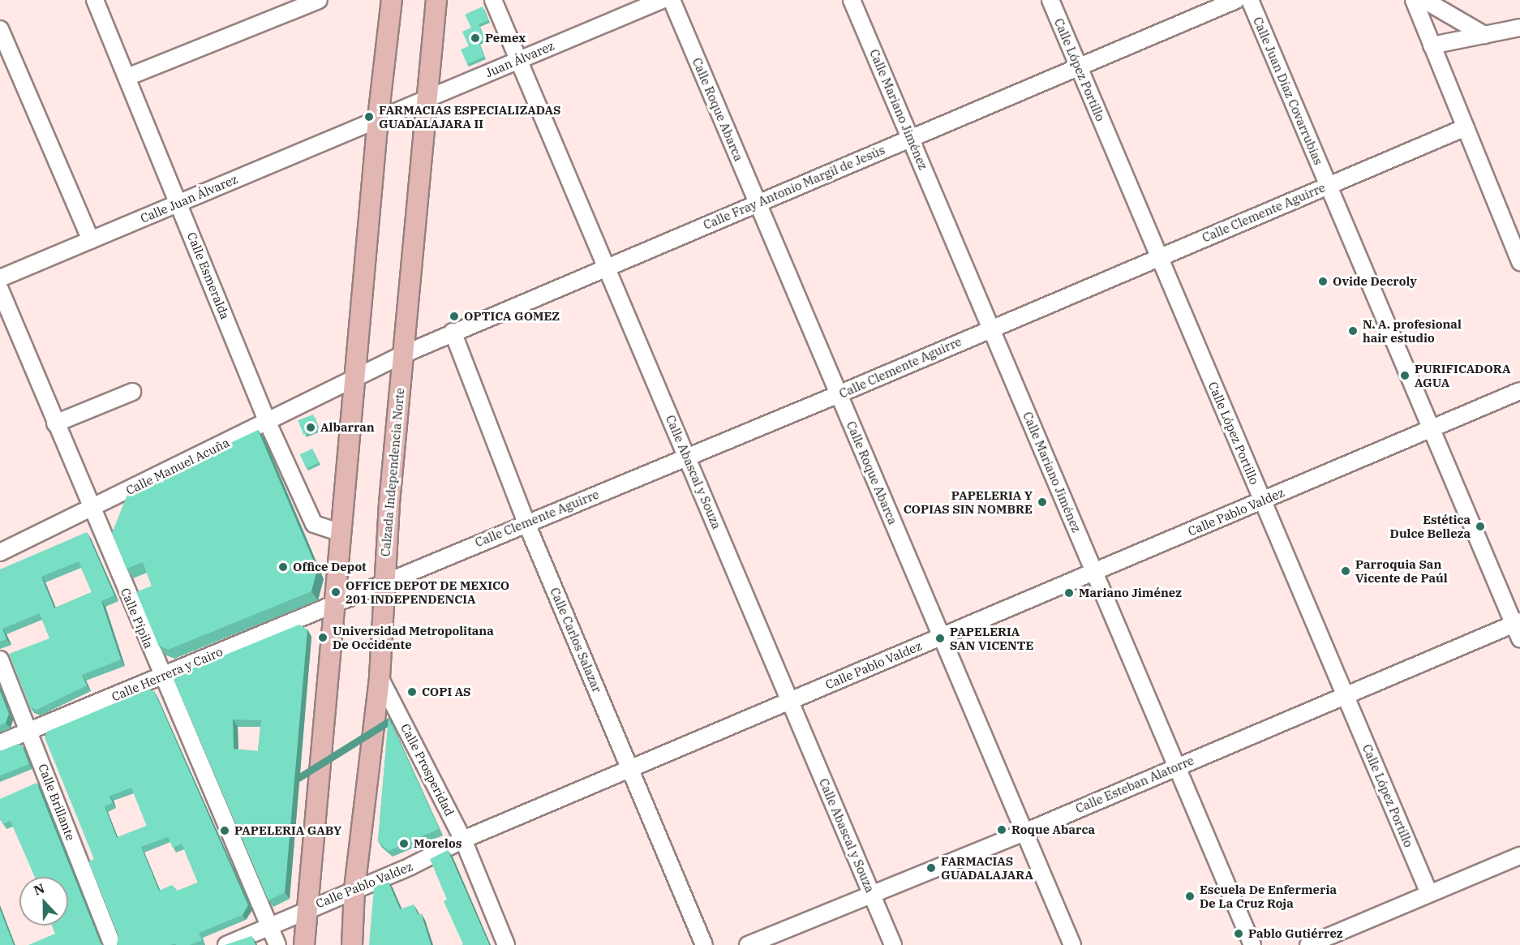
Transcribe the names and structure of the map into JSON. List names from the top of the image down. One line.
{"streets":{"main road":["Calzada Independencia Norte"],"street":["Juan Álvarez","Calle López Portillo","Calle Juan Díaz Covarrubias","Calle Roque Abarca","Calle Mariano Jiménez","Calle Fray Antonio Margil de Jesús","Calle Juan Álvarez","Calle Clemente Aguirre","Calle Esmeralda","Calle Manuel Acuña","Calle Abascal y Souza","Calle Pablo Valdez","Calle Pípila","Calle Carlos Salazar","Calle Herrera y Cairo","Calle Prosperidad","Calle Esteban Alatorre","Calle Brillante"]},"crossings":[["Juan Álvarez","Calle Juan Álvarez"],["Juan Álvarez","Calzada Independencia Norte"],["Juan Álvarez","Calle Abascal y Souza"],["Calle López Portillo","Calle Fray Antonio Margil de Jesús"],["Calle López Portillo","Calle Clemente Aguirre"],["Calle López Portillo","Calle Pablo Valdez"],["Calle López Portillo","Calle Esteban Alatorre"],["Calle Juan Díaz Covarrubias","Calle Clemente Aguirre"],["Calle Juan Díaz Covarrubias","Calle Pablo Valdez"],["Calle Juan Díaz Covarrubias","Calle Esteban Alatorre"],["Calle Roque Abarca","Calle Fray Antonio Margil de Jesús"],["Calle Roque Abarca","Calle Clemente Aguirre"],["Calle Roque Abarca","Calle Pablo Valdez"],["Calle Roque Abarca","Calle Esteban Alatorre"],["Calle Mariano Jiménez","Calle Fray Antonio Margil de Jesús"],["Calle Mariano Jiménez","Calle Clemente Aguirre"],["Calle Mariano Jiménez","Calle Pablo Valdez"],["Calle Mariano Jiménez","Calle Esteban Alatorre"],["Calle Fray Antonio Margil de Jesús","Calle Manuel Acuña"],["Calle Fray Antonio Margil de Jesús","Calzada Independencia Norte"],["Calle Fray Antonio Margil de Jesús","Calle Abascal y Souza"],["Calle Fray Antonio Margil de Jesús","Calle Carlos Salazar"],["Calle Juan Álvarez","Calle Esmeralda"],["Calle Clemente Aguirre","Calzada Independencia Norte"],["Calle Clemente Aguirre","Calle Abascal y Souza"],["Calle Clemente Aguirre","Calle Carlos Salazar"],["Calle Clemente Aguirre","Calle Herrera y Cairo"],["Calle Esmeralda","Calle Manuel Acuña"],["Calle Manuel Acuña","Calle Pípila"],["Calzada Independencia Norte","Calle Pablo Valdez"],["Calzada Independencia Norte","Calle Prosperidad"],["Calle Abascal y Souza","Calle Pablo Valdez"],["Calle Abascal y Souza","Calle Esteban Alatorre"],["Calle Pablo Valdez","Calle Pípila"],["Calle Pablo Valdez","Calle Carlos Salazar"],["Calle Pablo Valdez","Calle Prosperidad"],["Calle Pípila","Calle Herrera y Cairo"],["Calle Herrera y Cairo","Calle Brillante"]],"places":["Pemex","FARMACIAS ESPECIALIZADAS GUADALAJARA II","Ovide Decroly","OPTICA GOMEZ","N. A. profesional hair estudio","PURIFICADORA AGUA","Albarran","PAPELERIA Y COPIAS SIN NOMBRE","Estética Dulce Belleza","Office Depot","Parroquia San Vicente de Paúl","OFFICE DEPOT DE MEXICO 201 INDEPENDENCIA","Mariano Jiménez","Universidad Metropolitana De Occidente","PAPELERIA SAN VICENTE","COPI AS","Roque Abarca","PAPELERIA GABY","Morelos","FARMACIAS GUADALAJARA","Escuela De Enfermeria De La Cruz Roja","Pablo Gutiérrez"],"north":"top"}
